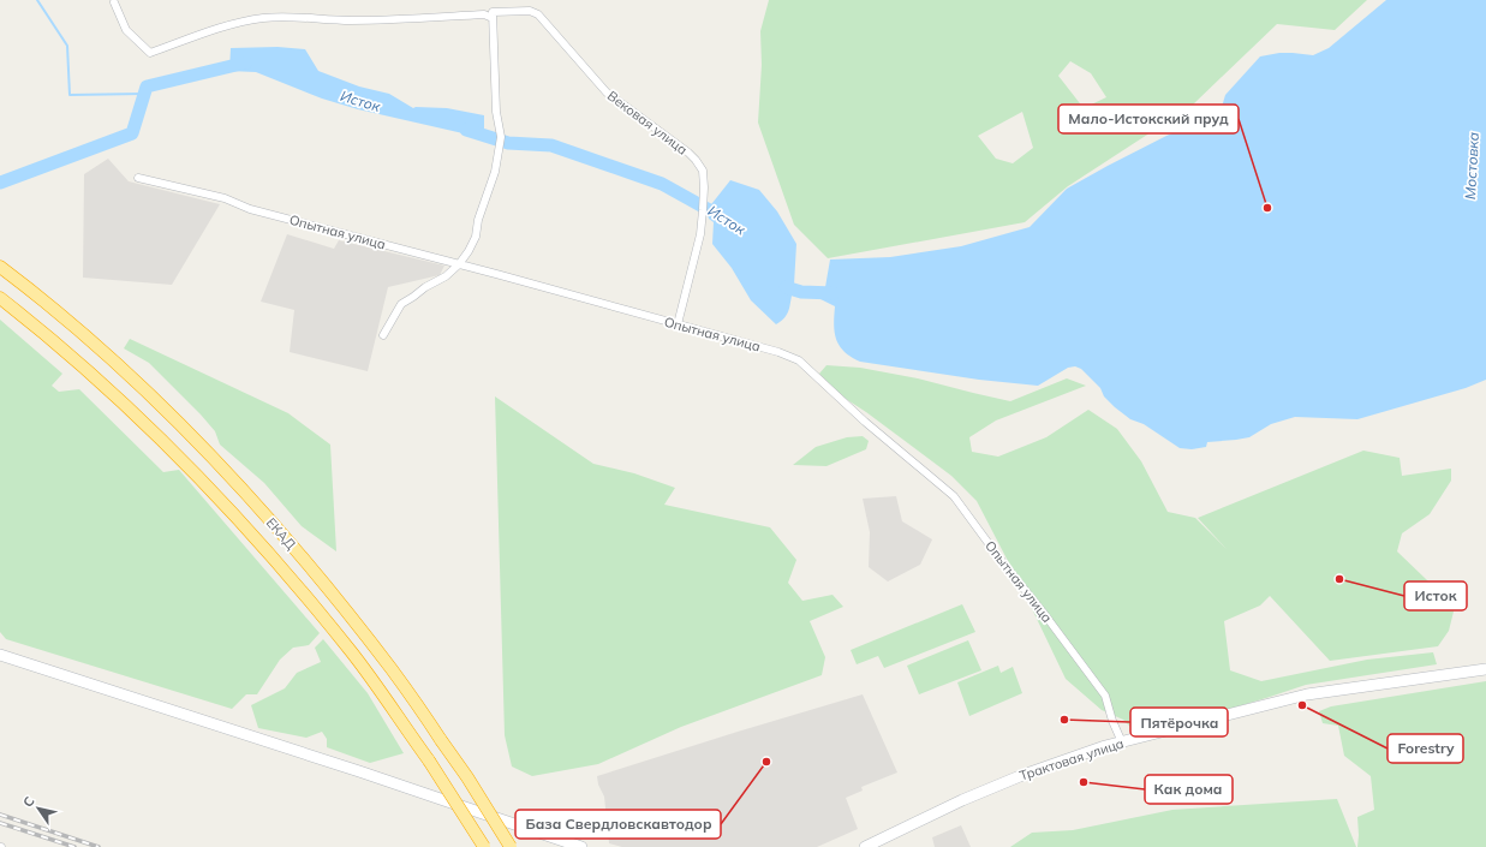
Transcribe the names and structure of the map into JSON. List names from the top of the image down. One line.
{"streets":{"highway":["ЕКАД"],"main road":["Трактовая улица"],"street":["Вековая улица","Опытная улица"]},"crossings":[["Вековая улица","Опытная улица"],["Опытная улица","Трактовая улица"]],"water":["Исток","Мостовка"],"places":["Мало-Истокский пруд","Исток","Forestry","Пятёрочка","База Свердловскавтодор","Как дома"],"north":"top left"}
